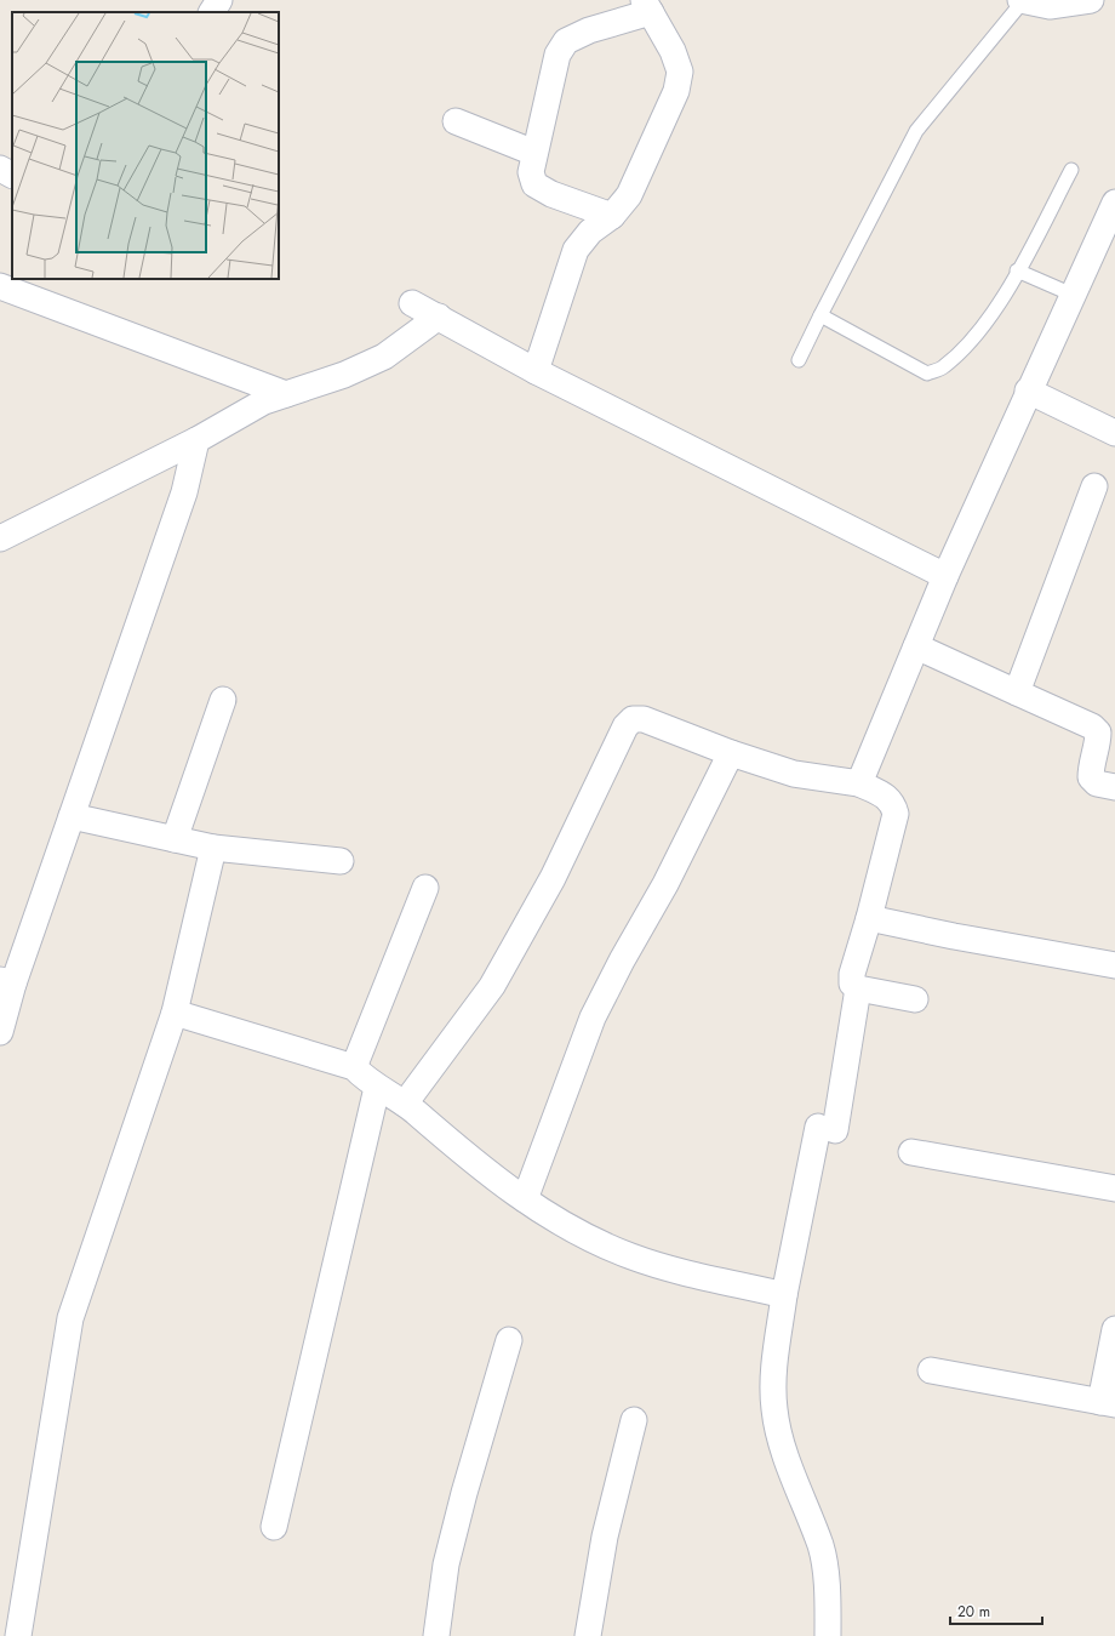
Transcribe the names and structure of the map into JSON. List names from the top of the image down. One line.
{"scale_bar":"20 m"}
